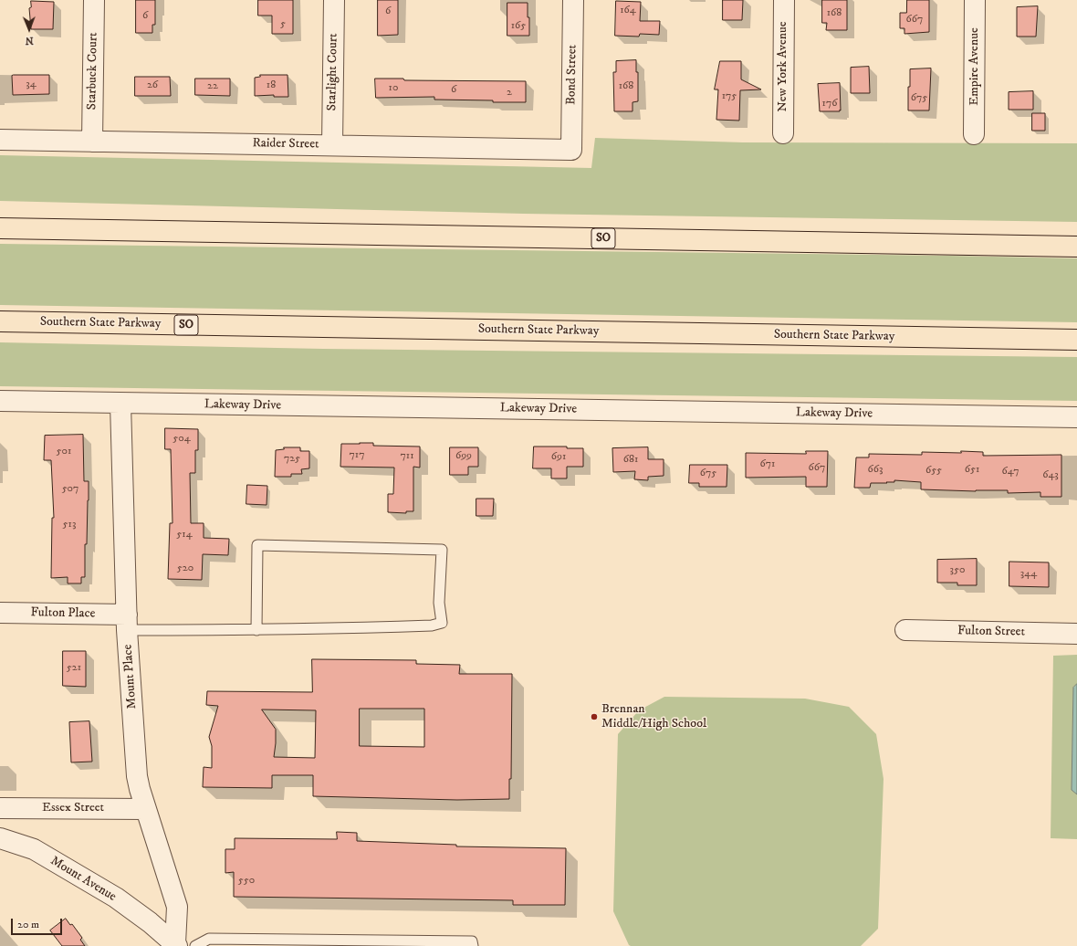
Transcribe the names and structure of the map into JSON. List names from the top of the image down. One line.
{"streets":{"highway":["SO","Southern State Parkway"],"street":["New York Avenue","Empire Avenue","Starbuck Court","Starlight Court","Bond Street","Raider Street","Lakeway Drive","Fulton Place","Fulton Street","Mount Place","Essex Street","Mount Avenue"]},"crossings":[["Starbuck Court","Raider Street"],["Starlight Court","Raider Street"],["Bond Street","Raider Street"],["Lakeway Drive","Mount Place"],["Fulton Place","Mount Place"],["Mount Place","Essex Street"],["Mount Place","Mount Avenue"]],"places":["Brennan Middle/High School"],"house_numbers":["164","6","168","6","667","5","165","34","26","18","22","168","10","6","2","175","675","176","504","501","717","711","699","691","725","681","671","667","663","651","655","647","675","643","507","513","514","520","350","344","521","550"],"scale_bar":"20 m","north":"bottom"}
